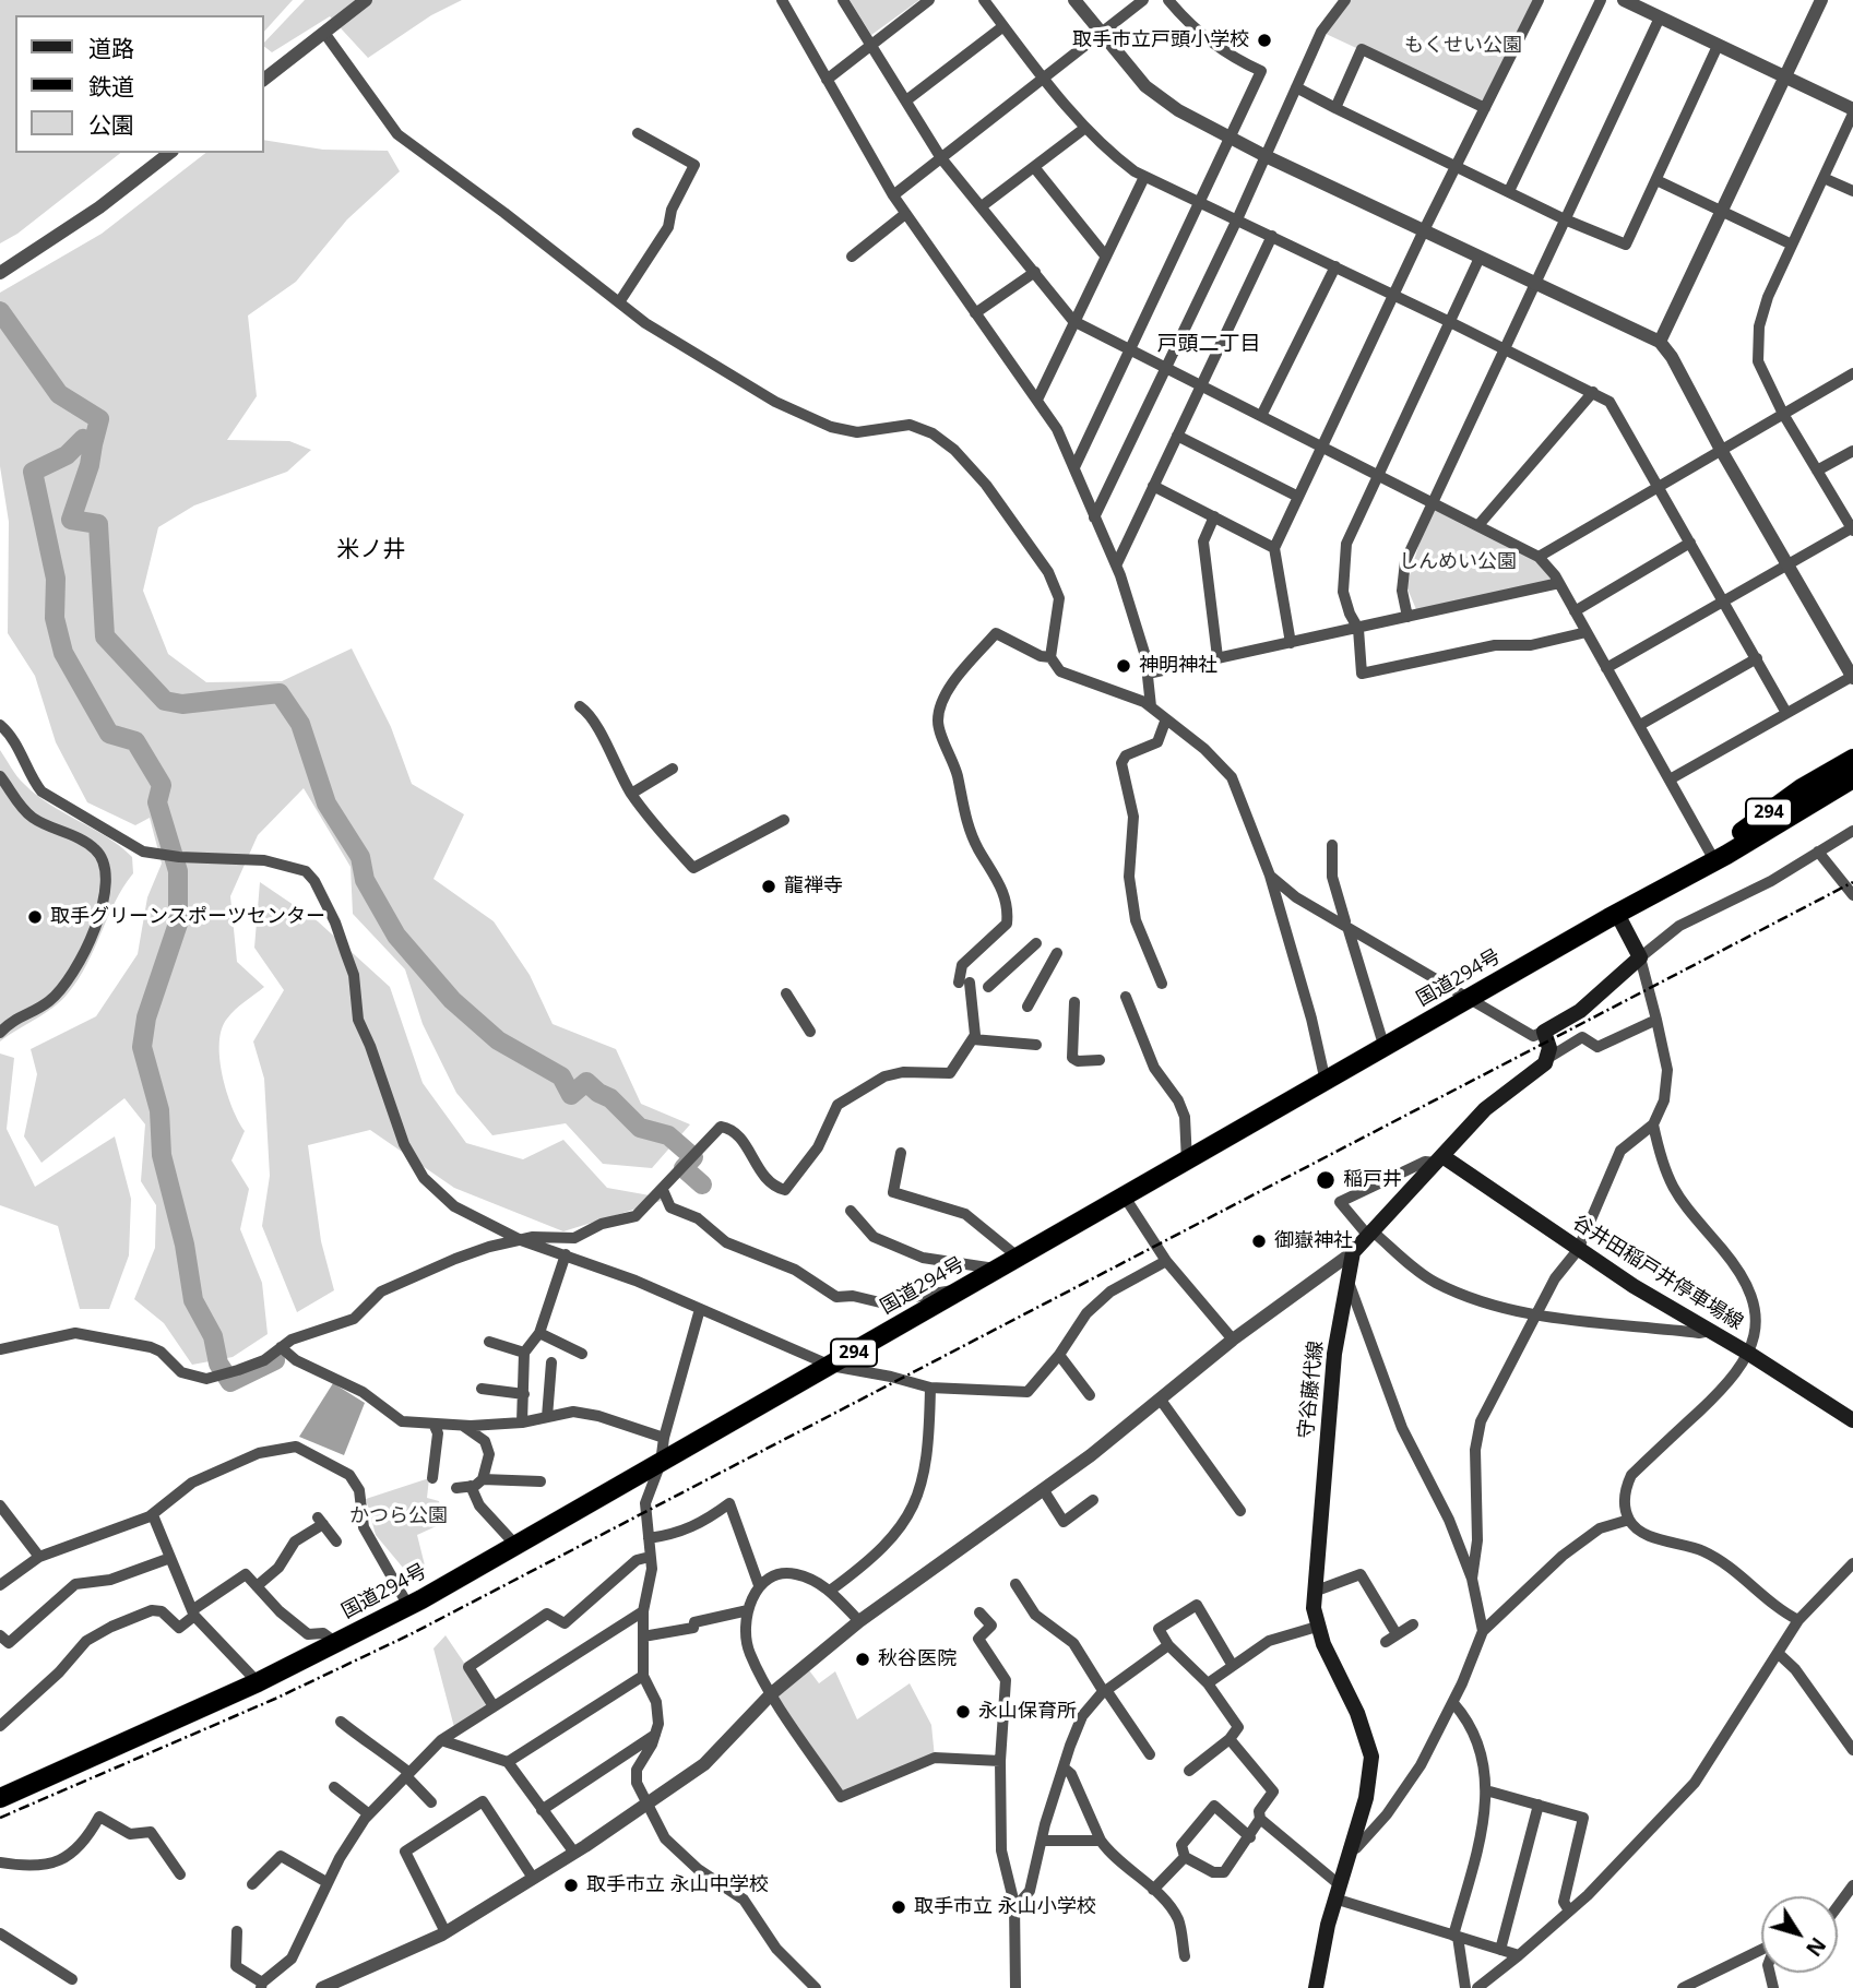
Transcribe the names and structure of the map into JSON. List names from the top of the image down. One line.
{"streets":{"highway":["294","国道294号"],"main road":["谷井田稲戸井停車場線","守谷藤代線"]},"districts":["戸頭二丁目","米ノ井"],"parks":["もくせい公園","しんめい公園","かつら公園"],"places":["取手市立戸頭小学校","神明神社","龍禅寺","取手グリーンスポーツセンター","稲戸井","御嶽神社","秋谷医院","永山保育所","取手市立 永山中学校","取手市立 永山小学校"],"legend":["道路","鉄道","公園"],"north":"bottom right"}
